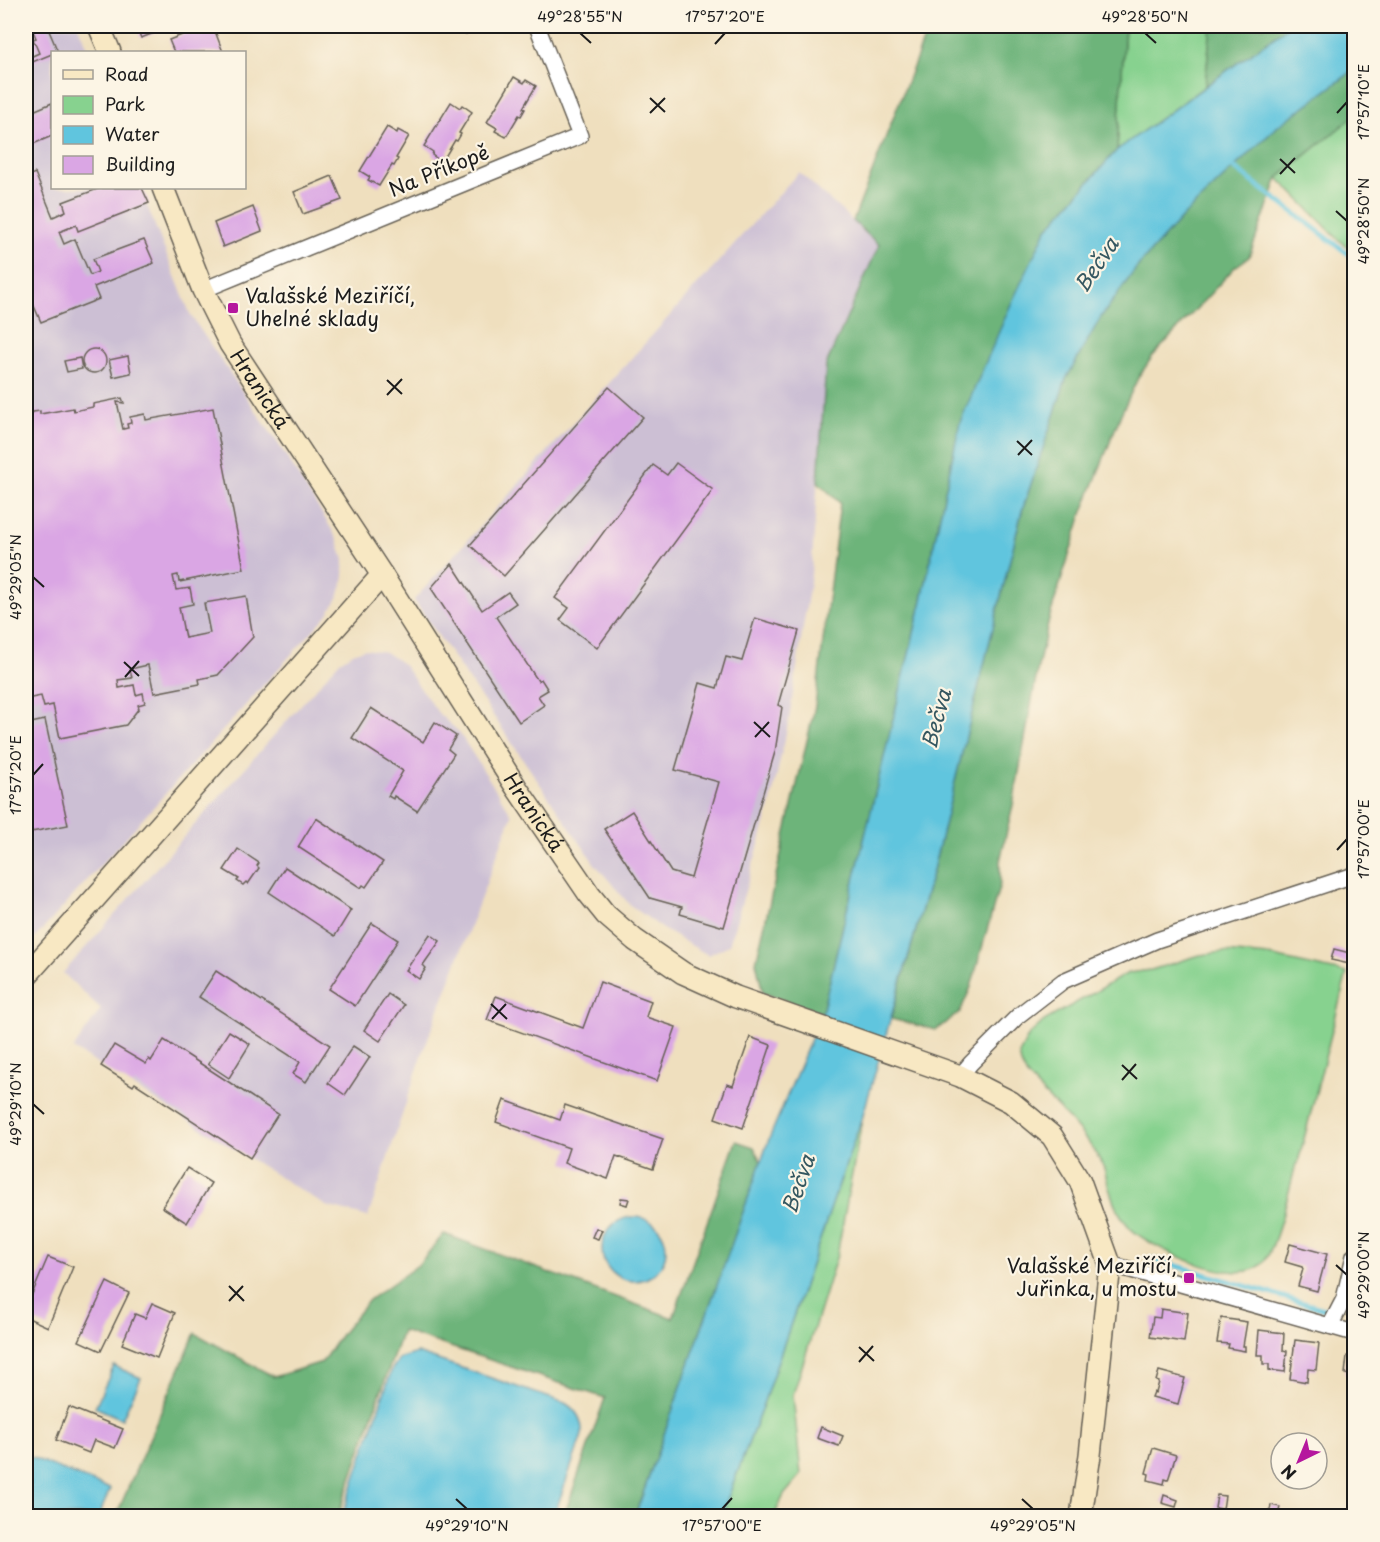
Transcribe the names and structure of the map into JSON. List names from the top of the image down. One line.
{"streets":{"street":["Na Příkopě","Hranická"]},"crossings":[["Na Příkopě","Hranická"]],"water":["Bečva"],"places":{"transit":["Valašské Meziříčí, Uhelné sklady","Valašské Meziříčí, Juřinka, u mostu"]},"legend":["Road","Park","Water","Building"],"north":"bottom left","coordinates":["49°28'55\"N","17°57'20\"E","49°28'50\"N","17°57'10\"E","49°29'05\"N","17°57'00\"E","49°29'10\"N","49°29'00\"N"]}
